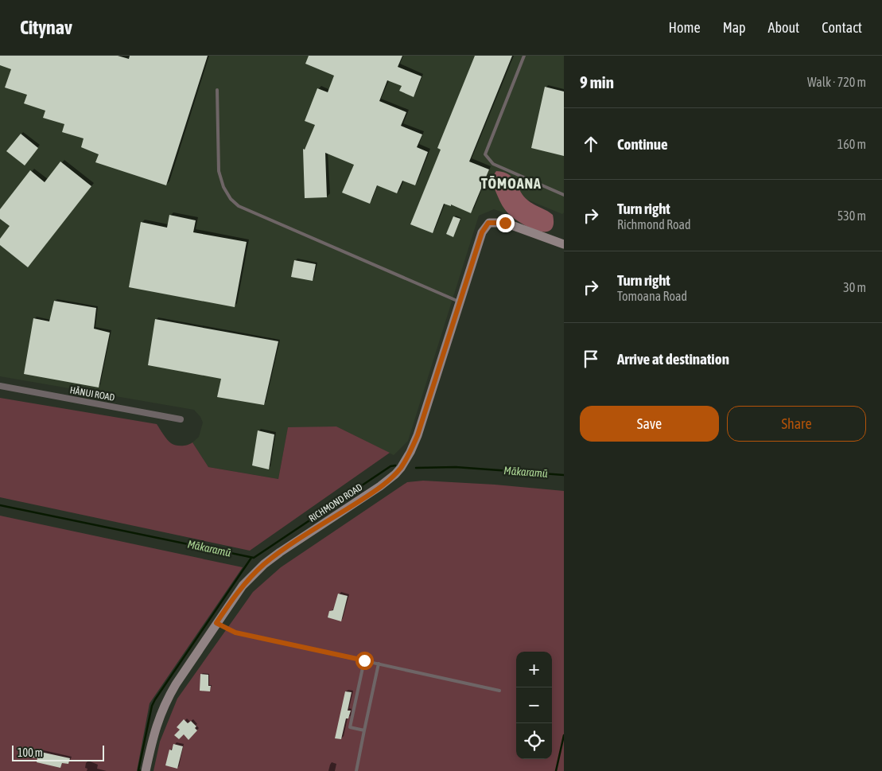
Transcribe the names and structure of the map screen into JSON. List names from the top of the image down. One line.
{"streets":{"street":["HĀNUI ROAD","RICHMOND ROAD"]},"districts":["TŌMOANA"],"water":["Mākaramū"],"scale_bar":"100 m","page":{"header":"Citynav","nav":["Home","Map","About","Contact"],"heading":["9 min","Walk · 720 m"],"list":[["Continue","160 m"],["Turn right","Richmond Road","530 m"],["Turn right","Tomoana Road","30 m"],"Arrive at destination"],"buttons":["Save","Share"],"map_buttons":["+","−"],"scale":"100 m"}}
